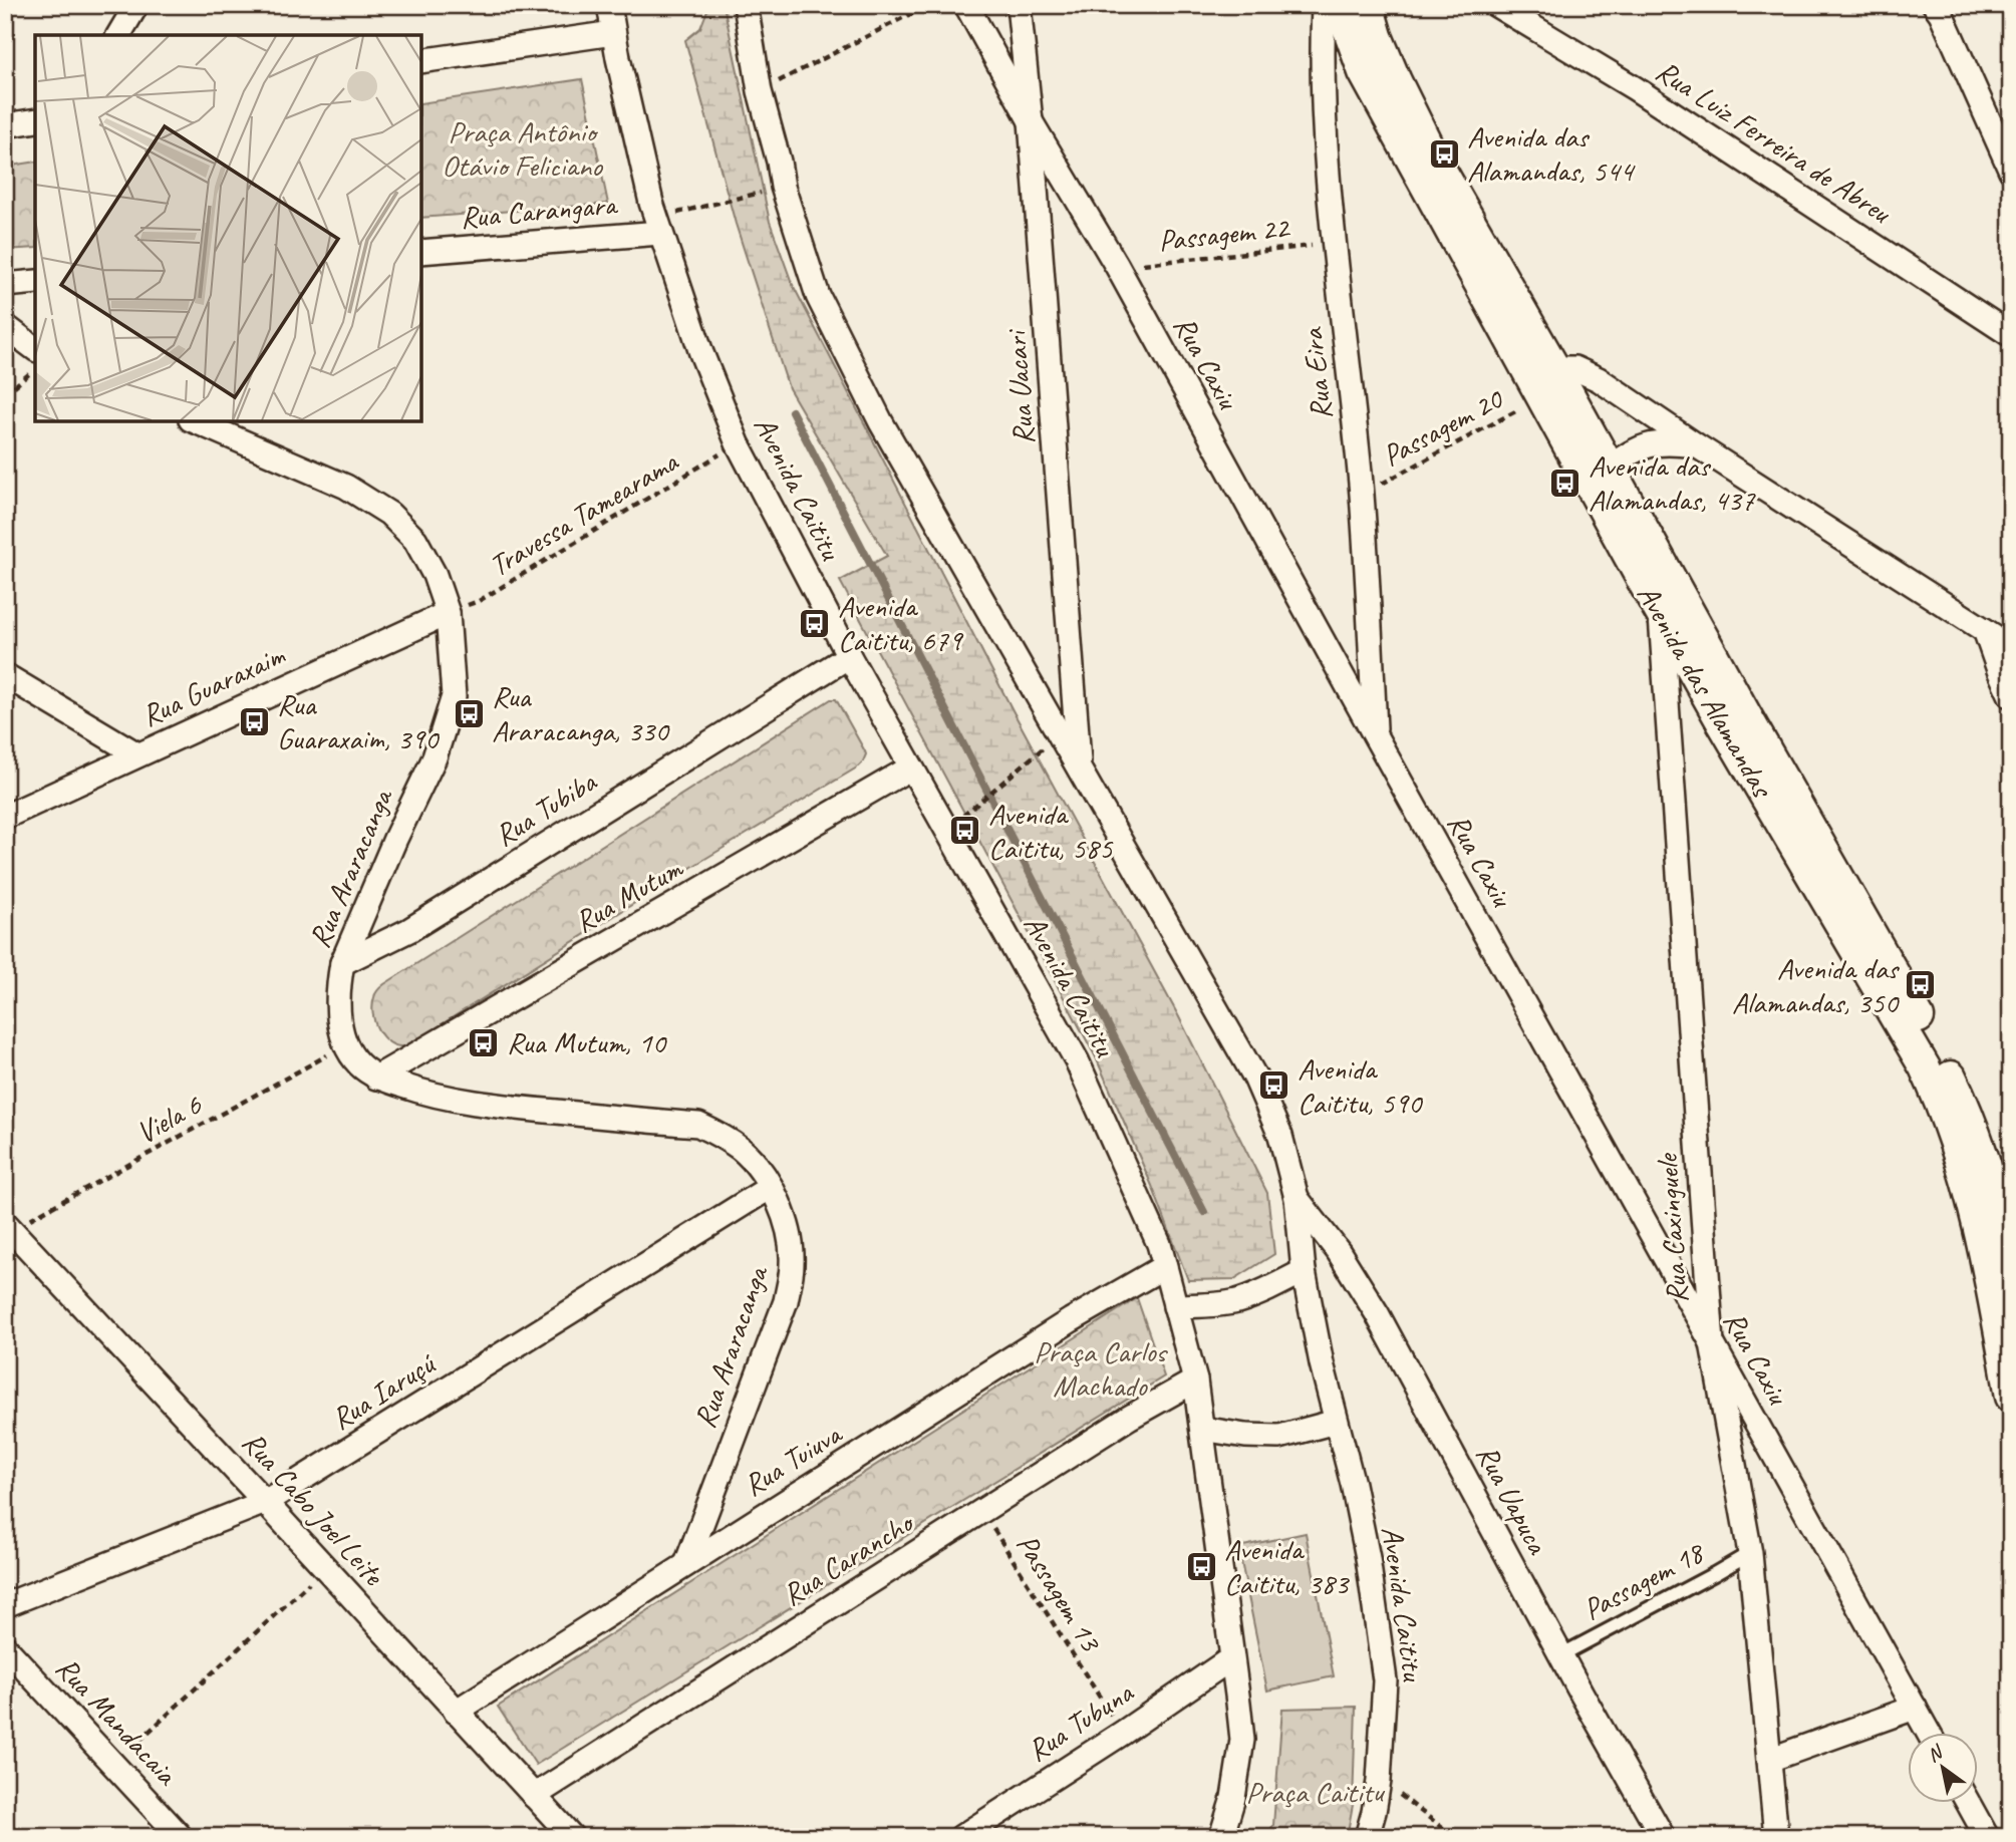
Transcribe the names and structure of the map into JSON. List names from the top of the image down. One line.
{"streets":{"street":["Rua Luiz Ferreira de Abreu","Rua Carangara","Rua Caxiu","Rua Eira","Rua Uacari","Avenida Caititu","Rua Guaraxaim","Avenida das Alamandas","Rua Tubiba","Rua Araracanga","Rua Mutum","Rua Caxinguele","Rua Iaruçú","Rua Tuiuva","Rua Uapuca","Rua Cabo Joel Leite","Rua Carancho","Rua Mandacaia","Rua Tubuna"],"lane":["Passagem 18"],"path":["Passagem 22","Passagem 20","Travessa Tamearama","Viela 6","Passagem 13"]},"crossings":[["Rua Carangara","Avenida Caititu"],["Passagem 22","Rua Caxiu"],["Passagem 22","Rua Eira"],["Rua Caxiu","Rua Eira"],["Rua Caxiu","Rua Uacari"],["Rua Caxiu","Rua Caxinguele"],["Rua Eira","Passagem 20"],["Rua Uacari","Avenida Caititu"],["Passagem 20","Avenida das Alamandas"],["Avenida Caititu","Travessa Tamearama"],["Avenida Caititu","Rua Tubiba"],["Avenida Caititu","Rua Mutum"],["Avenida Caititu","Rua Tuiuva"],["Avenida Caititu","Rua Uapuca"],["Avenida Caititu","Rua Carancho"],["Avenida Caititu","Rua Tubuna"],["Travessa Tamearama","Rua Guaraxaim"],["Travessa Tamearama","Rua Araracanga"],["Rua Guaraxaim","Rua Araracanga"],["Avenida das Alamandas","Rua Caxinguele"],["Rua Tubiba","Rua Araracanga"],["Rua Araracanga","Rua Mutum"],["Rua Araracanga","Viela 6"],["Rua Araracanga","Rua Iaruçú"],["Rua Araracanga","Rua Tuiuva"],["Viela 6","Rua Cabo Joel Leite"],["Rua Caxinguele","Passagem 18"],["Rua Iaruçú","Rua Cabo Joel Leite"],["Rua Tuiuva","Rua Cabo Joel Leite"],["Rua Uapuca","Passagem 18"],["Rua Cabo Joel Leite","Rua Carancho"],["Rua Carancho","Passagem 13"],["Passagem 13","Rua Tubuna"]],"parks":["Praça Antônio Otávio Feliciano","Praça Carlos Machado","Praça Caititu"],"places":{"bus stop":["Avenida das Alamandas, 544","Avenida das Alamandas, 437","Avenida Caititu, 679","Rua Araracanga, 330","Rua Guaraxaim, 390","Avenida Caititu, 585","Avenida das Alamandas, 350","Rua Mutum, 10","Avenida Caititu, 590","Avenida Caititu, 383"]},"north":"top left"}
